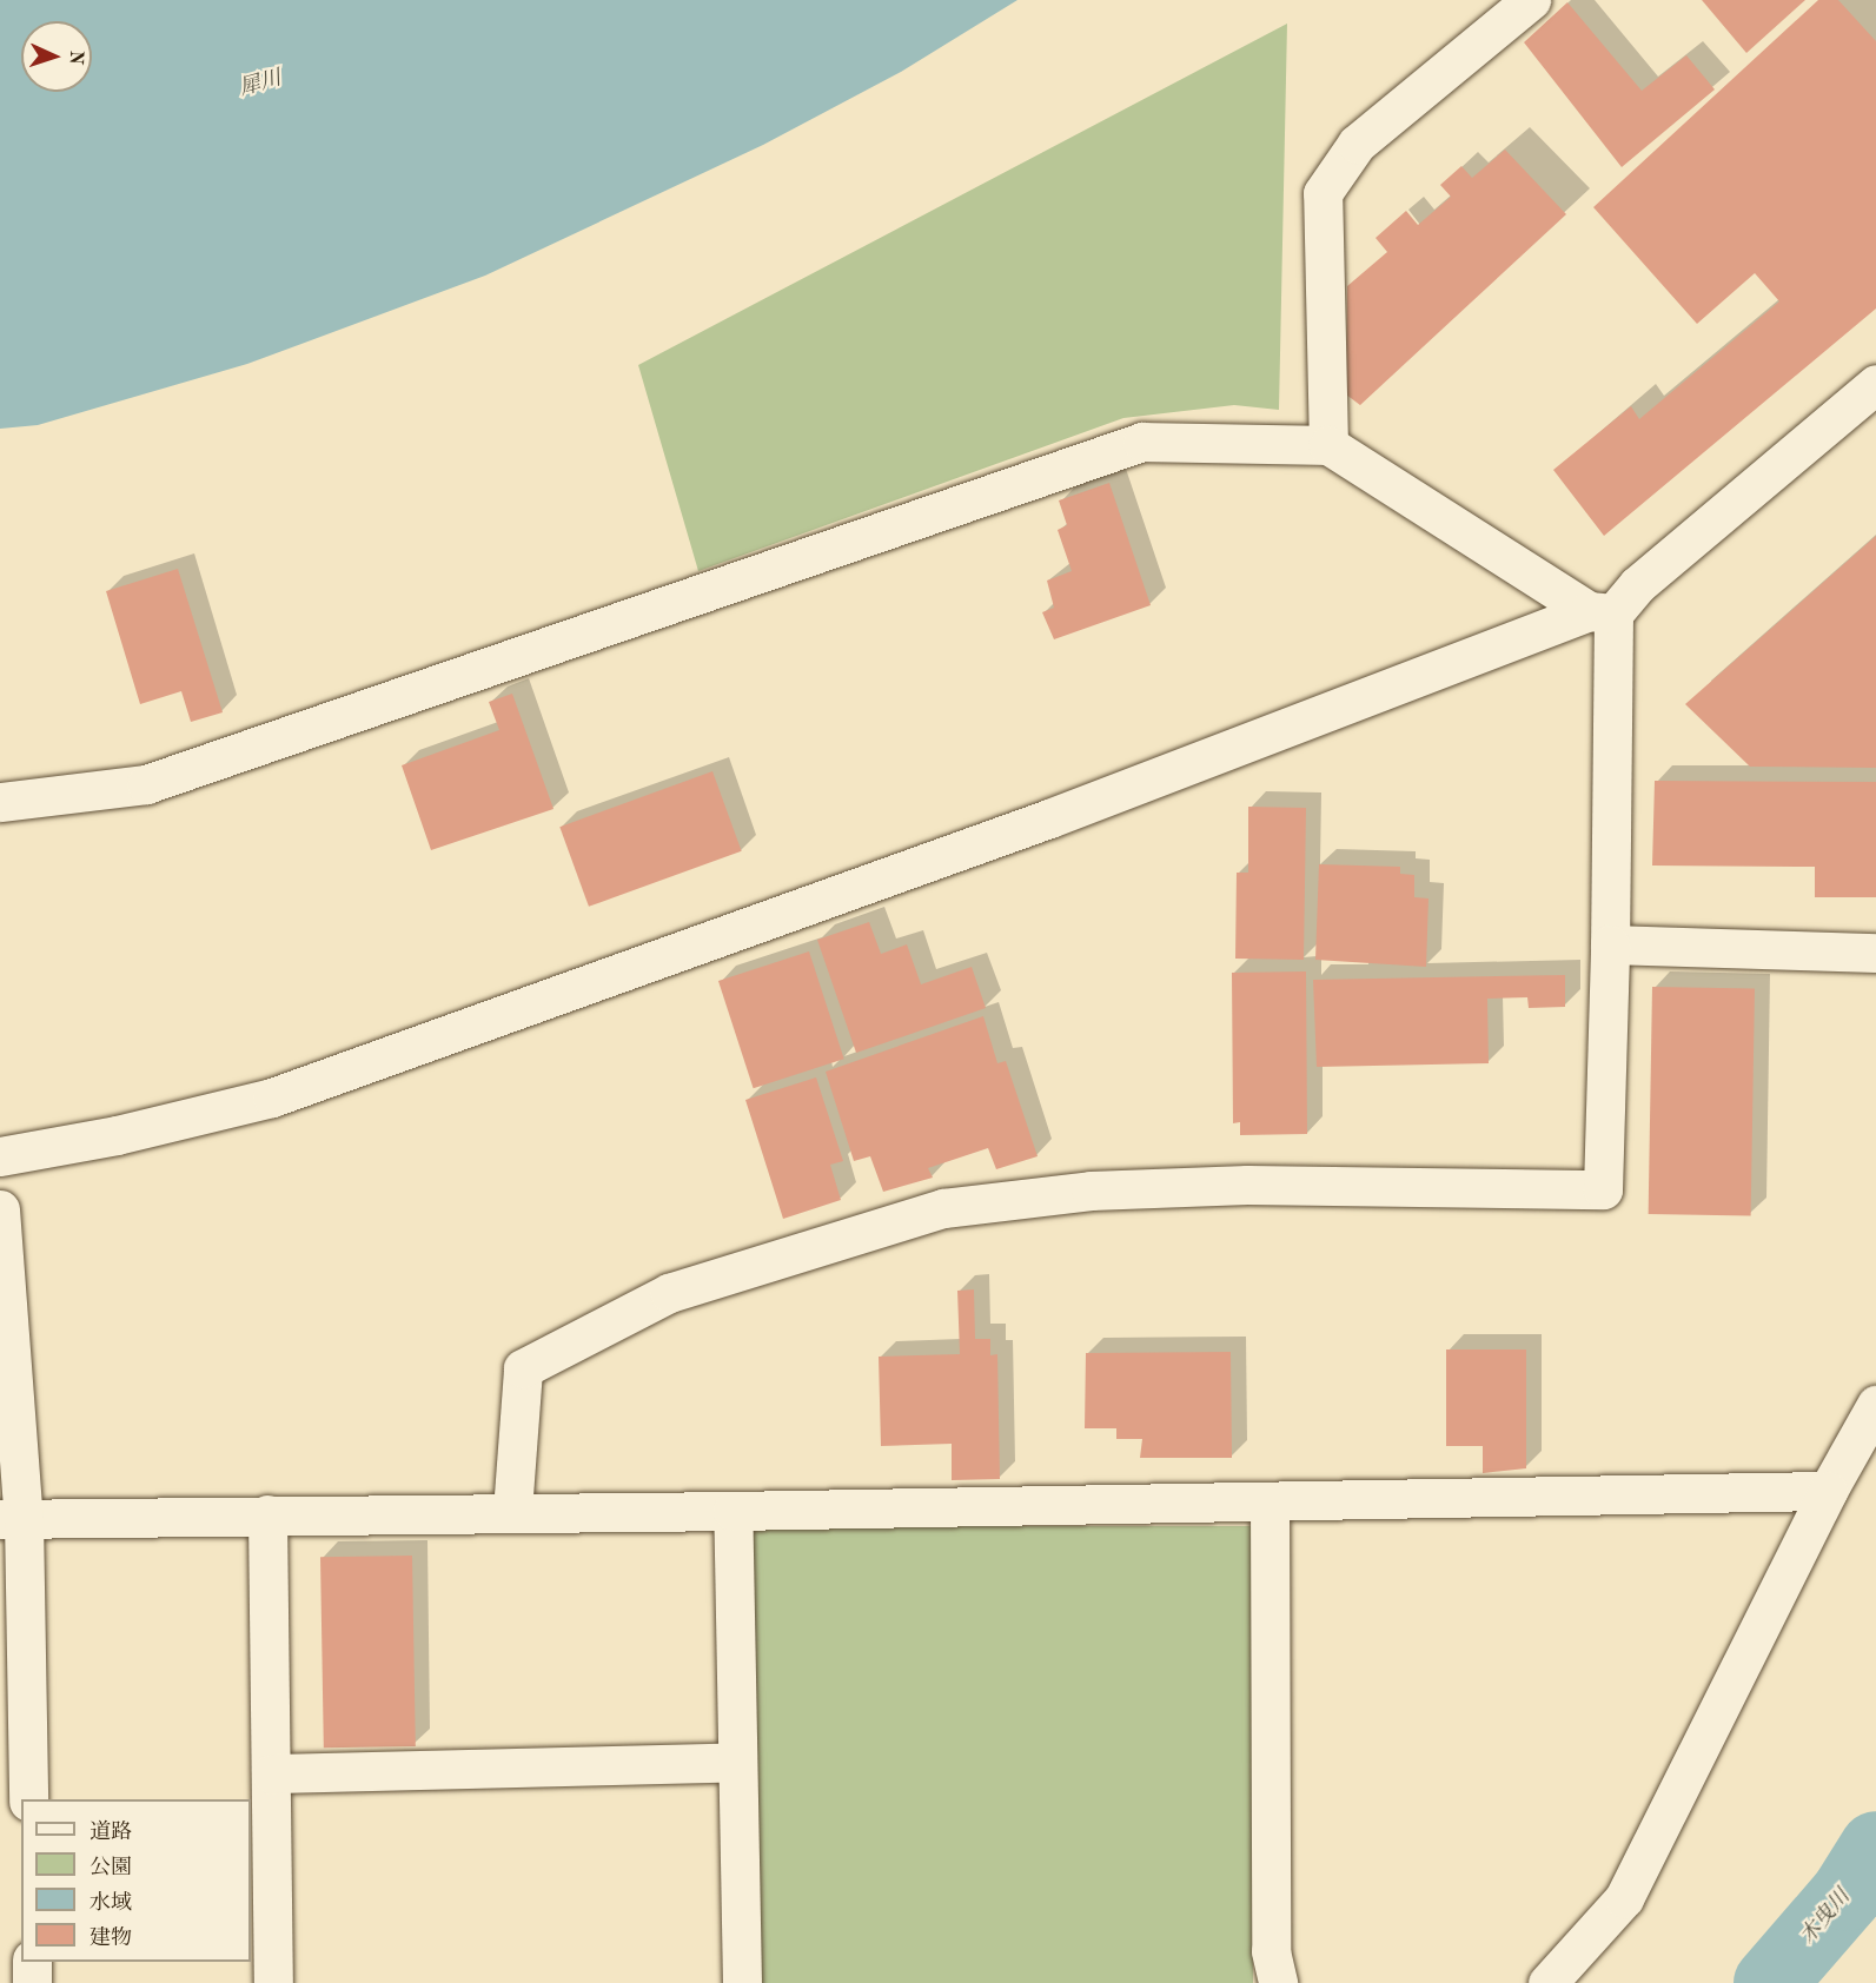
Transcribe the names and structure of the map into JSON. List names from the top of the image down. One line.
{"water":["犀川","木曳川"],"legend":["道路","公園","水域","建物"],"north":"right"}
